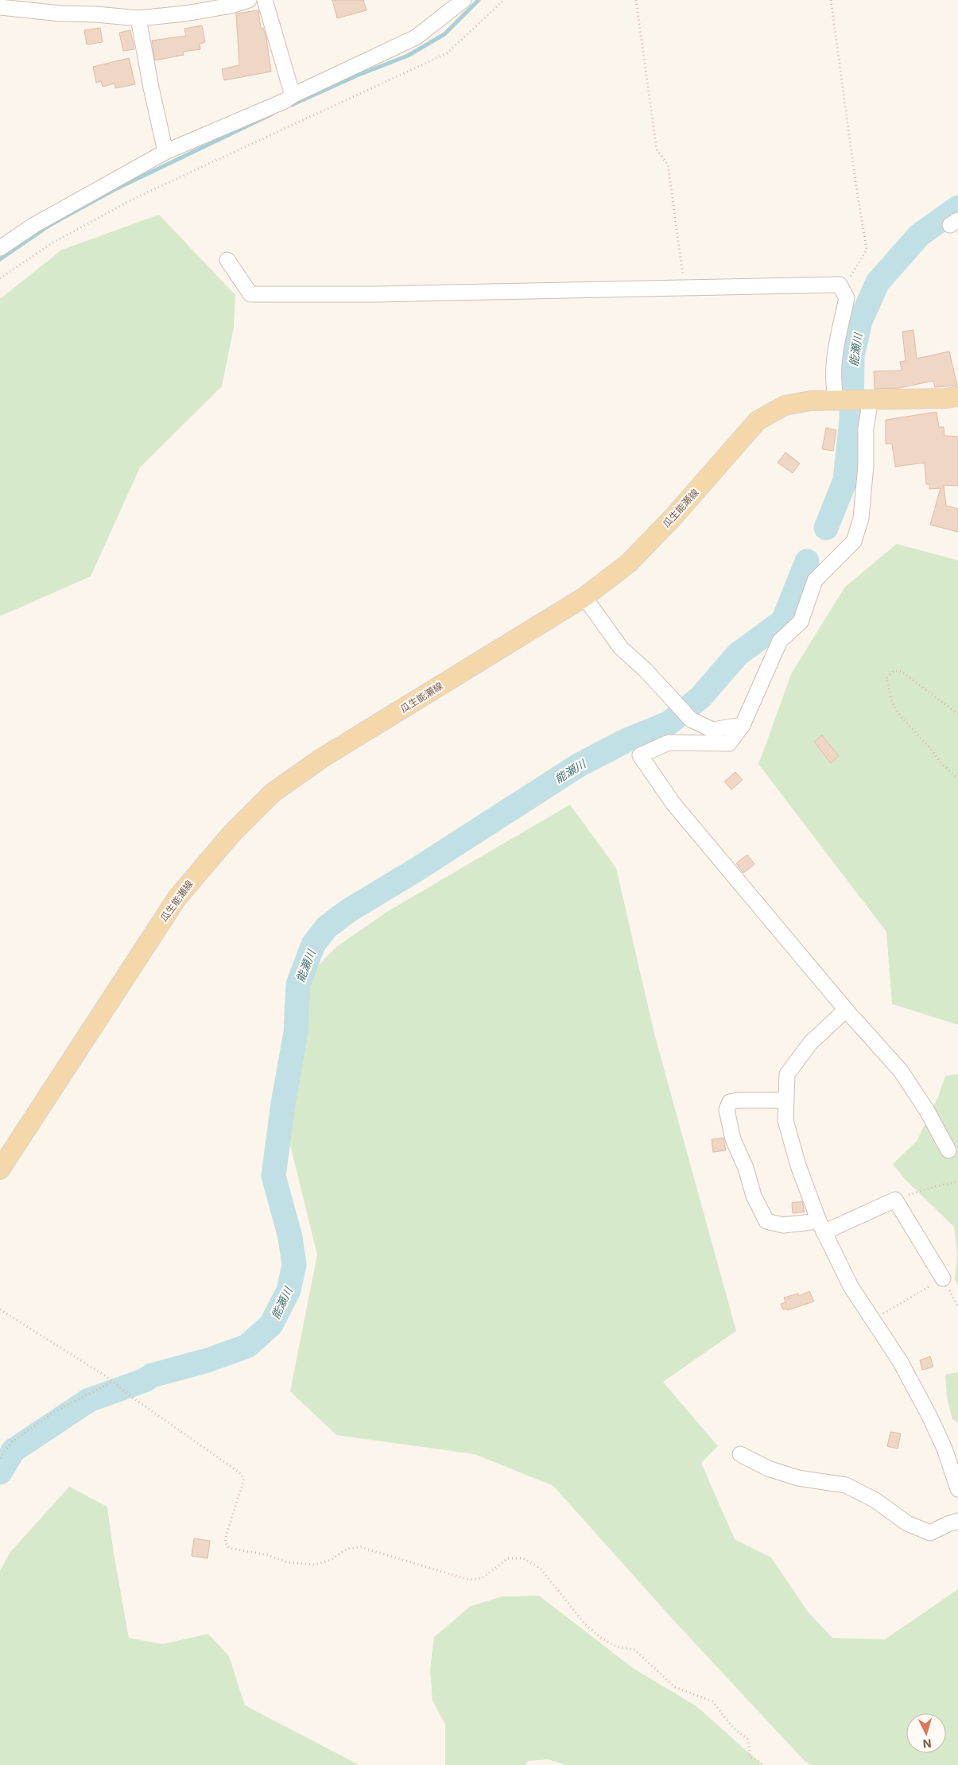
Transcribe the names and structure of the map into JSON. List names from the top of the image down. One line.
{"streets":{"main road":["瓜生能瀬線"]},"water":["能瀬川"],"north":"bottom"}
